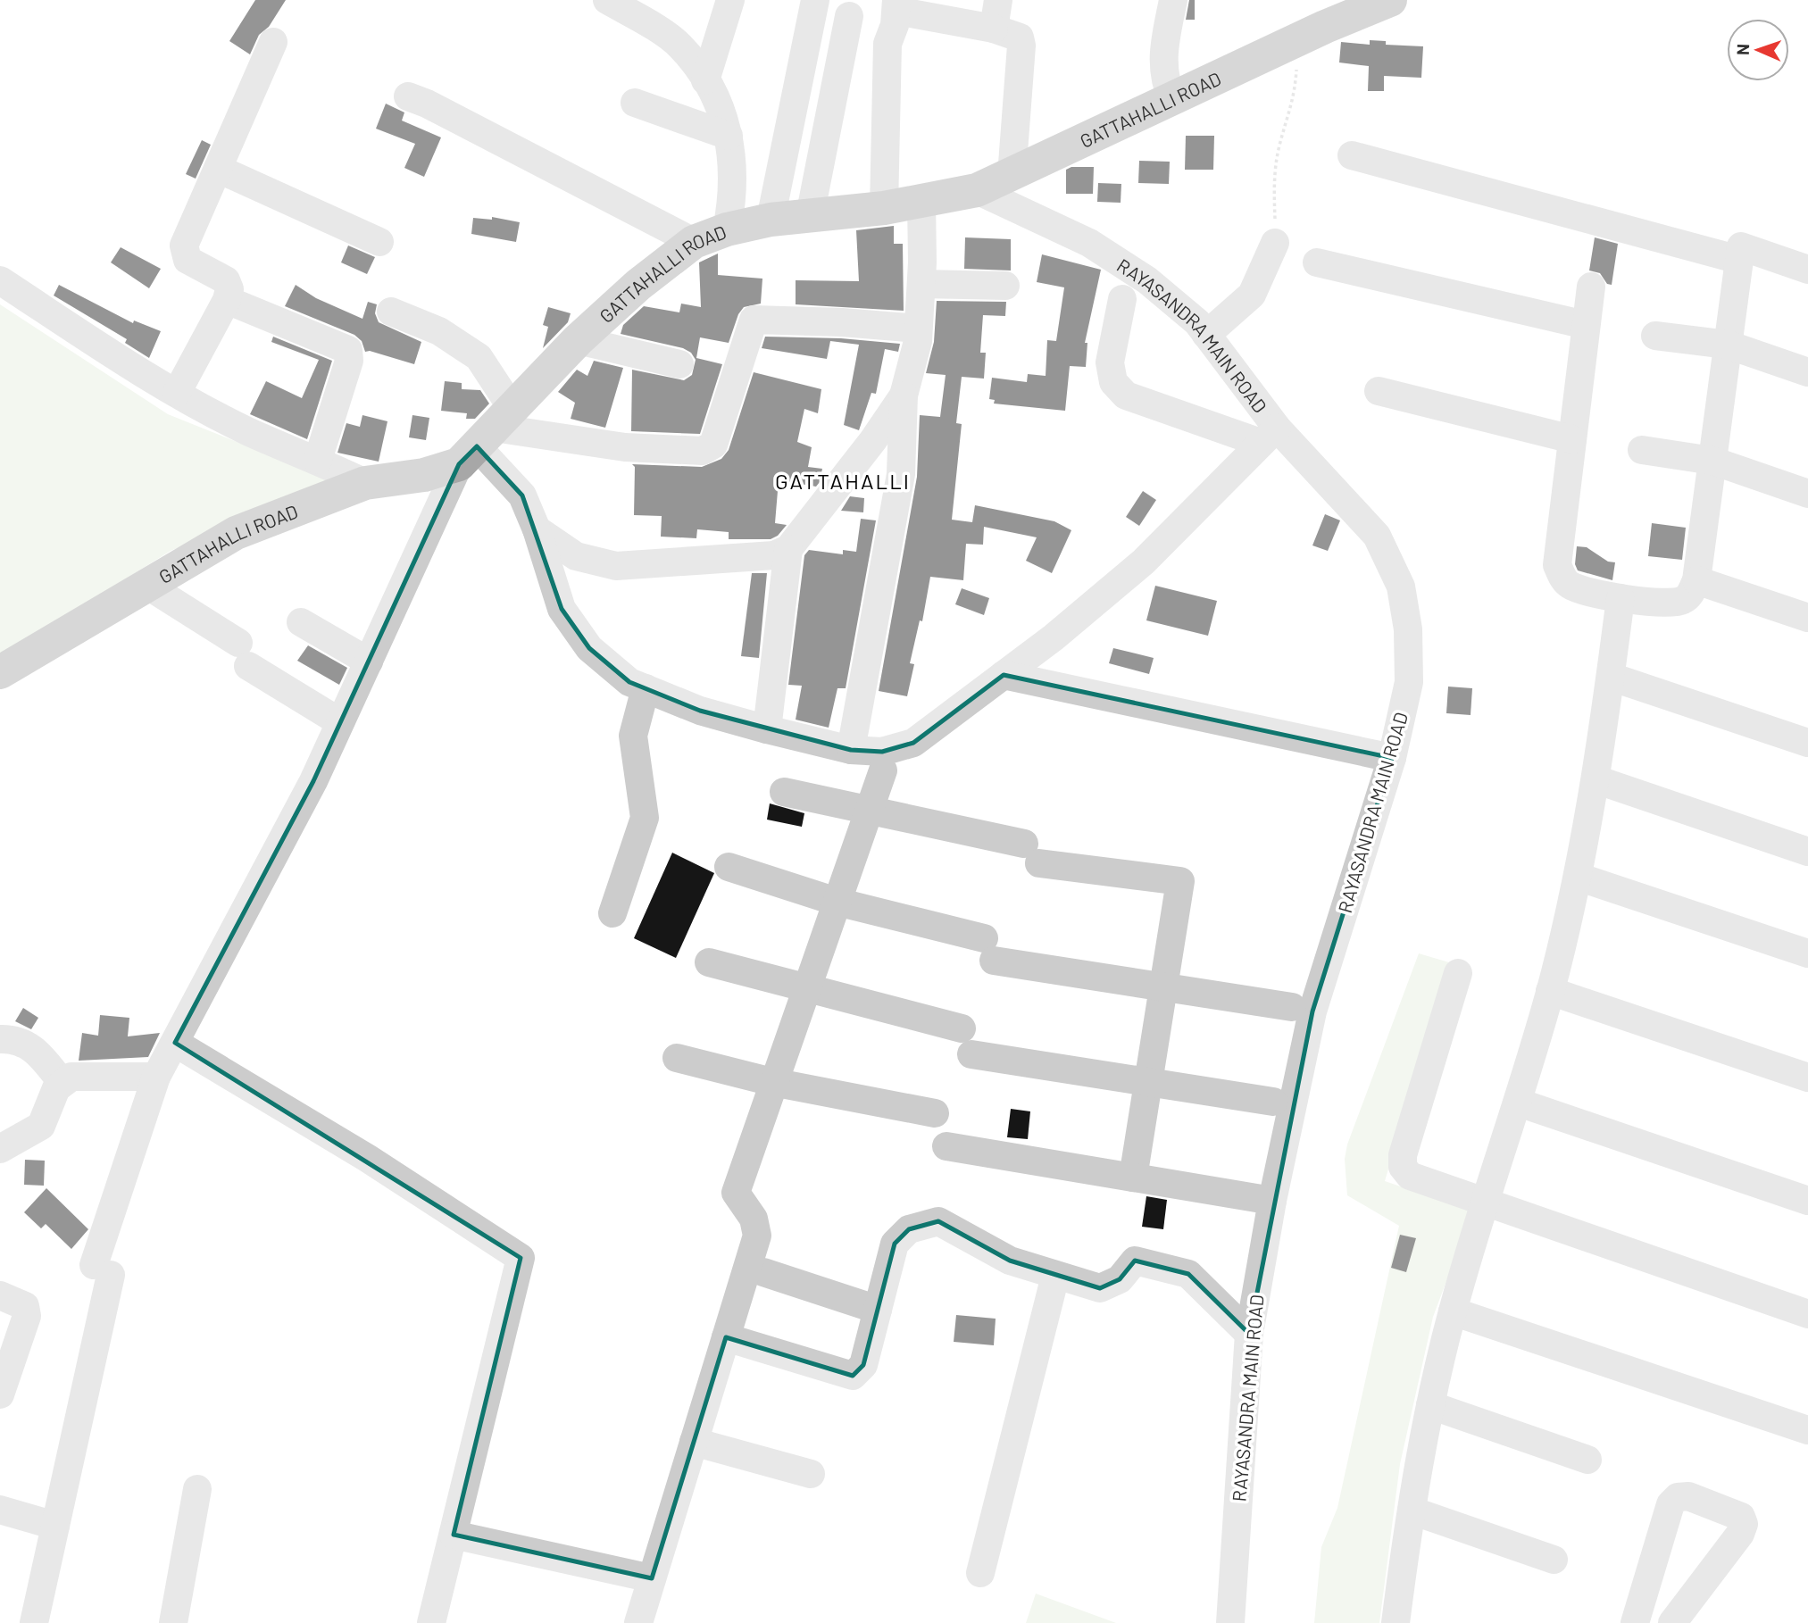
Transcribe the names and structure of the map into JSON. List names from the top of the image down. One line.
{"streets":{"main road":["GATTAHALLI ROAD"],"street":["RAYASANDRA MAIN ROAD"]},"crossings":[["GATTAHALLI ROAD","RAYASANDRA MAIN ROAD"]],"districts":["GATTAHALLI"],"north":"left"}
